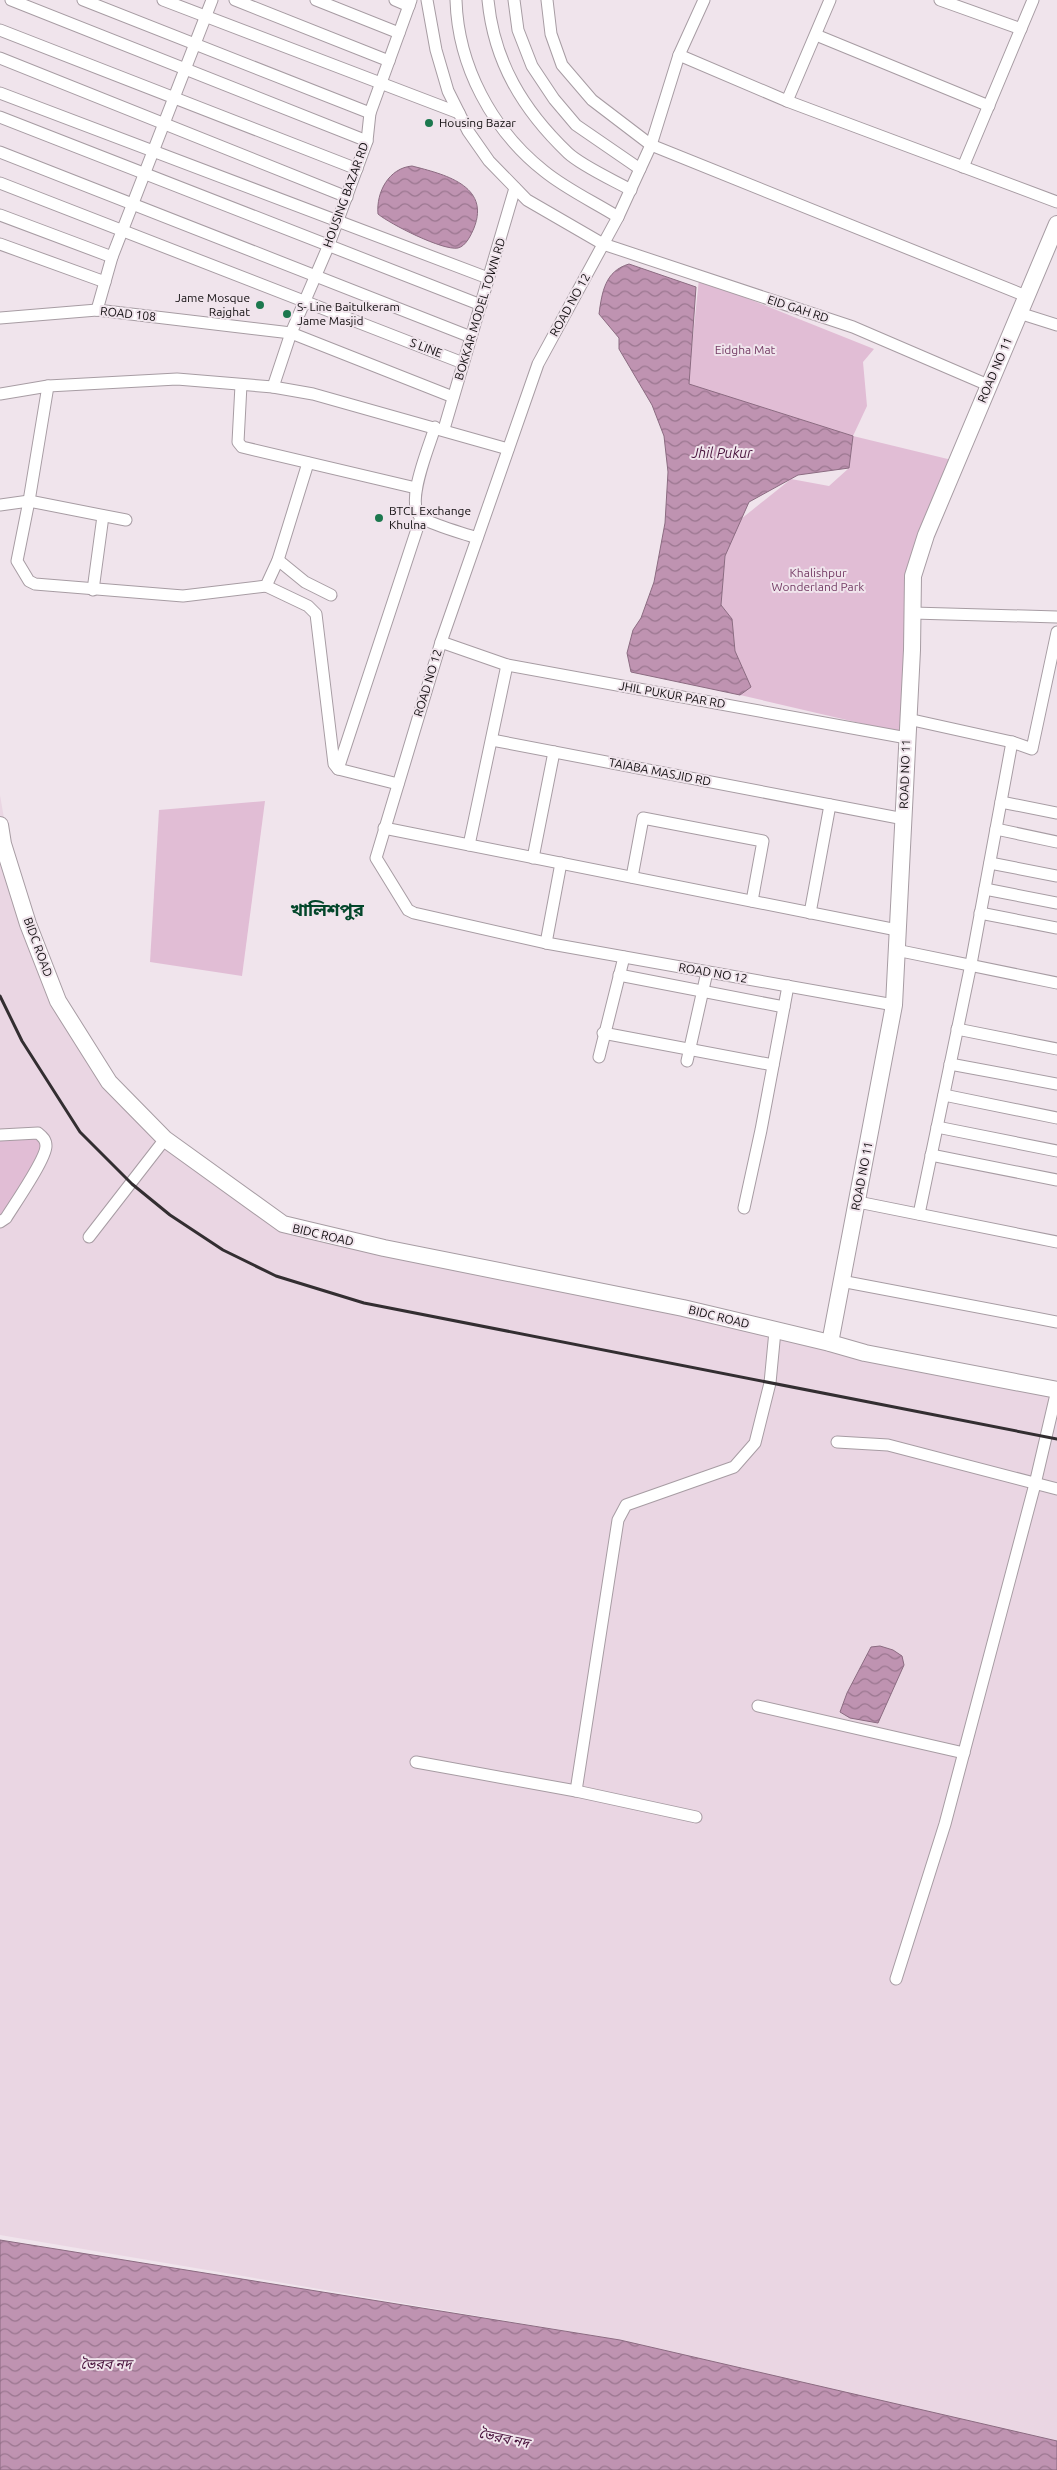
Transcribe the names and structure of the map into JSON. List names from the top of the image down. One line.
{"streets":{"main road":["ROAD NO 11","BIDC ROAD"],"street":["HOUSING BAZAR RD","ROAD NO 12","BOKKAR MODEL TOWN RD","EID GAH RD","ROAD 108","S LINE","JHIL PUKUR PAR RD","TAIABA MASJID RD"]},"crossings":[["HOUSING BAZAR RD","ROAD 108"],["HOUSING BAZAR RD","S LINE"],["ROAD NO 12","EID GAH RD"],["ROAD NO 12","ROAD NO 11"],["ROAD NO 12","JHIL PUKUR PAR RD"],["BOKKAR MODEL TOWN RD","EID GAH RD"],["BOKKAR MODEL TOWN RD","ROAD 108"],["BOKKAR MODEL TOWN RD","S LINE"],["EID GAH RD","ROAD NO 11"],["ROAD NO 11","JHIL PUKUR PAR RD"],["ROAD NO 11","TAIABA MASJID RD"],["ROAD NO 11","BIDC ROAD"]],"districts":["খালিশপুর"],"water":["Jhil Pukur","ভৈরব নদ"],"parks":["Eidgha Mat","Khalishpur Wonderland Park"],"places":["Housing Bazar","Jame Mosque Rajghat","S- Line Baitulkeram Jame Masjid","BTCL Exchange Khulna"]}
